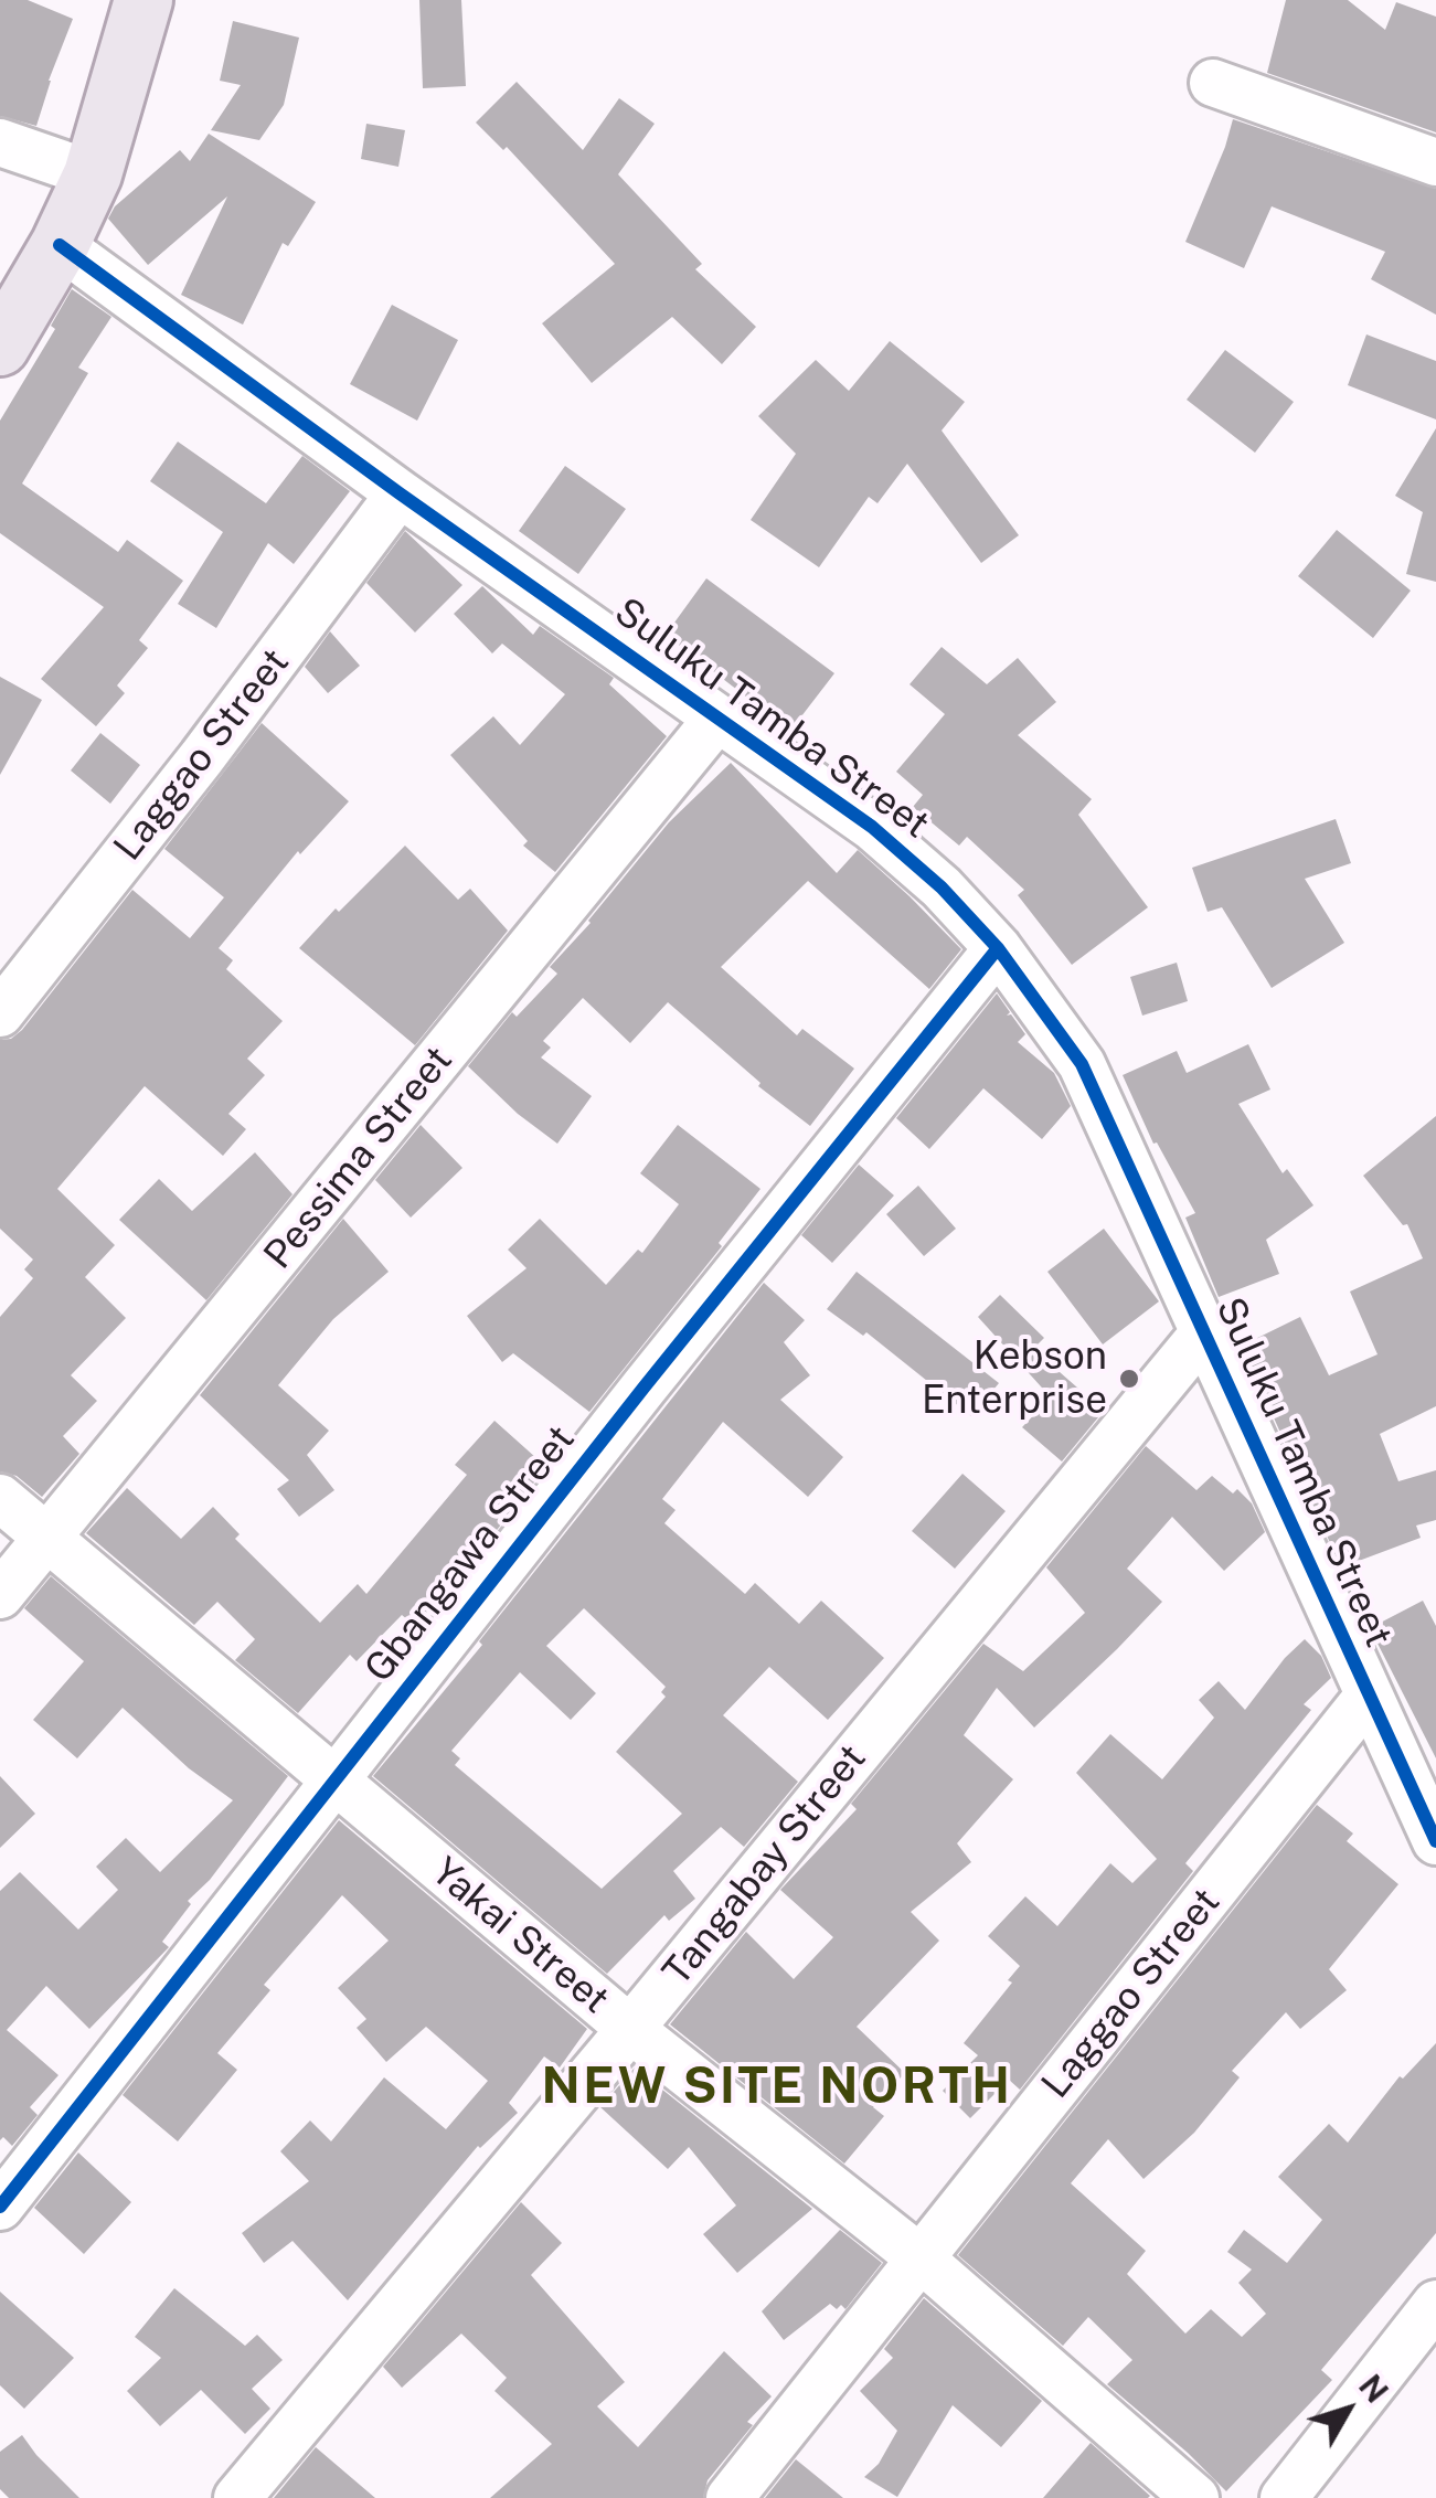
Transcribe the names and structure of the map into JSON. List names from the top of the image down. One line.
{"streets":{"street":["Suluku Tamba Street","Laggao Street","Pessima Street","Gbangawa Street","Tangabay Street","Yakai Street"]},"crossings":[["Suluku Tamba Street","Laggao Street"],["Suluku Tamba Street","Pessima Street"],["Suluku Tamba Street","Gbangawa Street"],["Suluku Tamba Street","Tangabay Street"],["Laggao Street","Yakai Street"],["Pessima Street","Yakai Street"],["Gbangawa Street","Yakai Street"],["Tangabay Street","Yakai Street"]],"districts":["NEW SITE NORTH"],"places":["Kebson Enterprise"],"north":"top right"}
